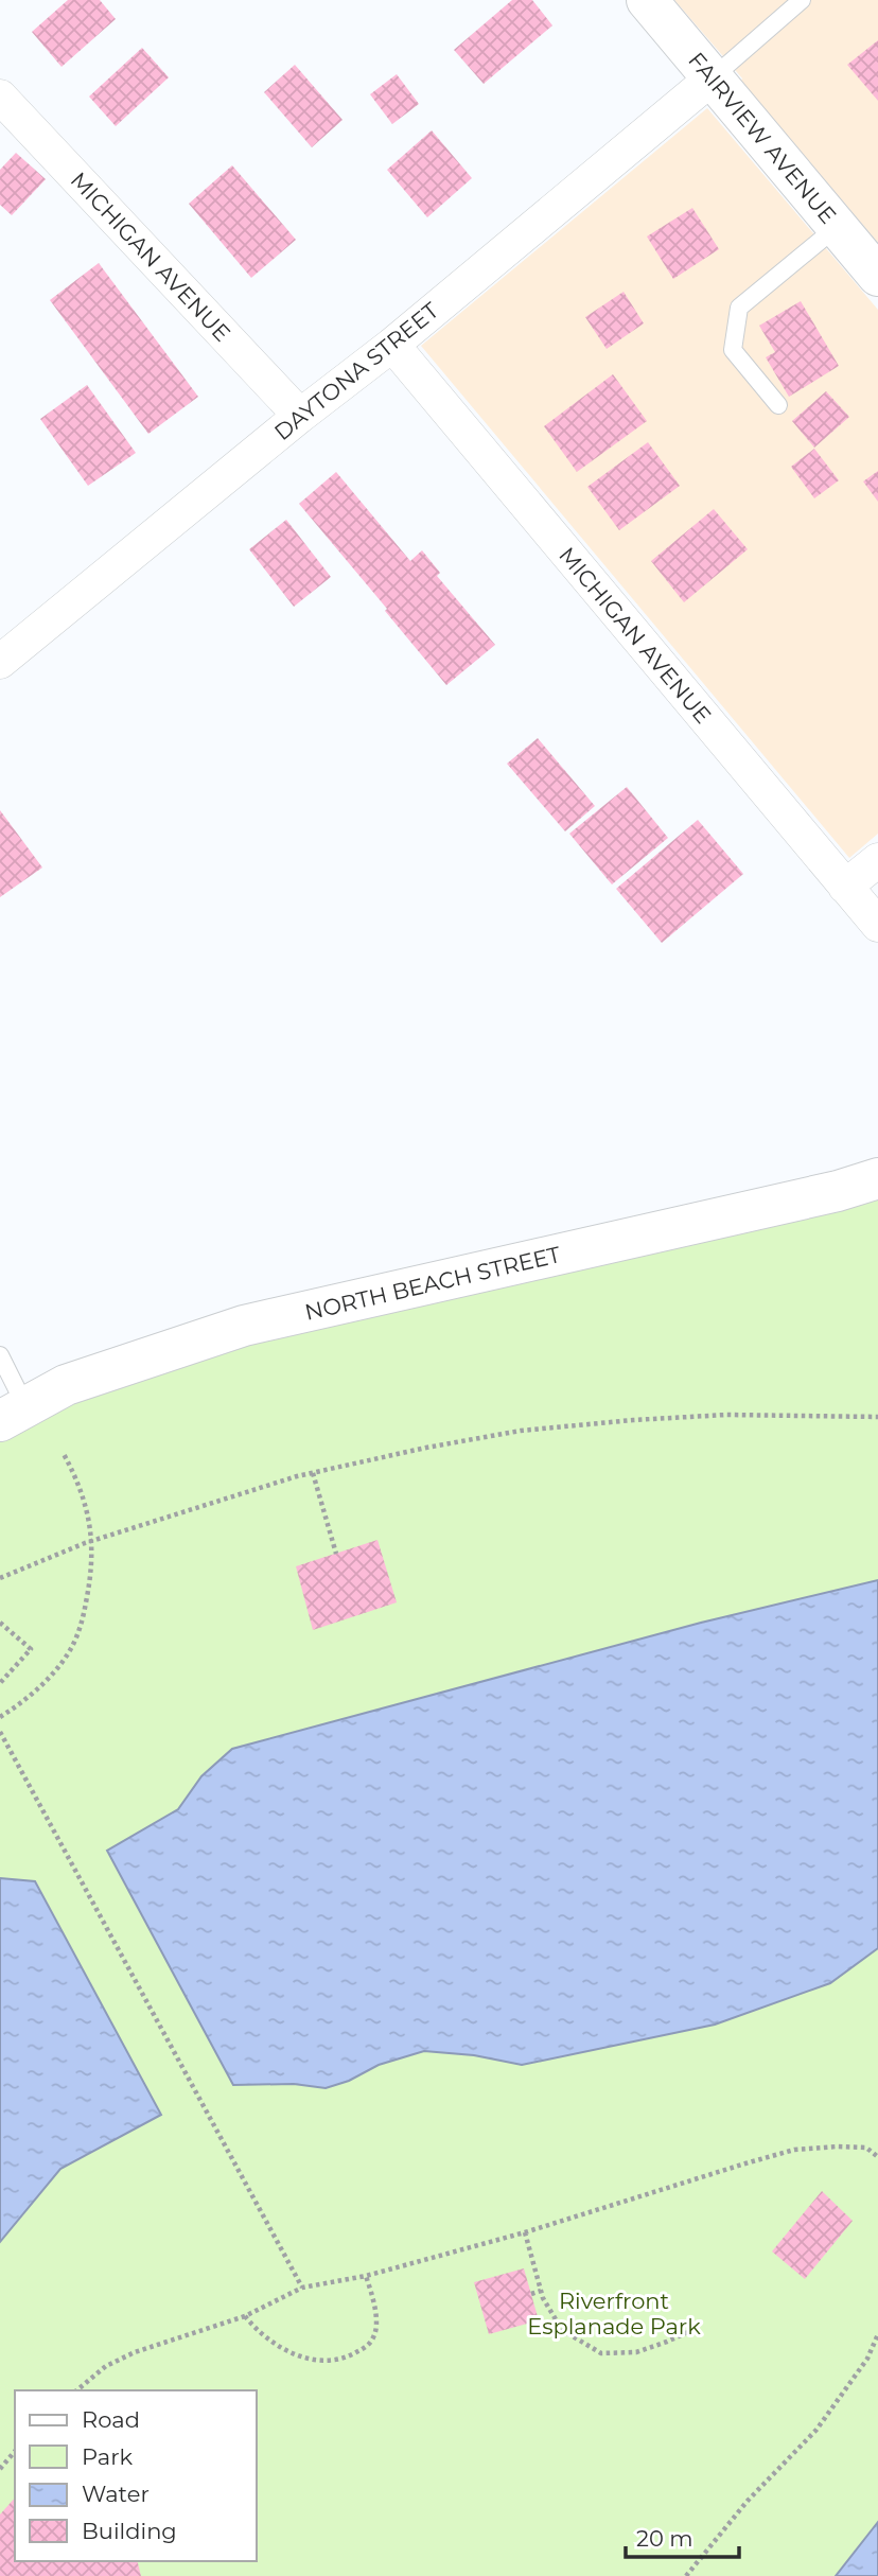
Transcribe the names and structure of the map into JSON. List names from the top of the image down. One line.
{"streets":{"street":["FAIRVIEW AVENUE","MICHIGAN AVENUE","DAYTONA STREET","NORTH BEACH STREET"]},"crossings":[["FAIRVIEW AVENUE","DAYTONA STREET"],["MICHIGAN AVENUE","DAYTONA STREET"]],"parks":["Riverfront Esplanade Park"],"legend":["Road","Park","Water","Building"],"scale_bar":"20 m"}
